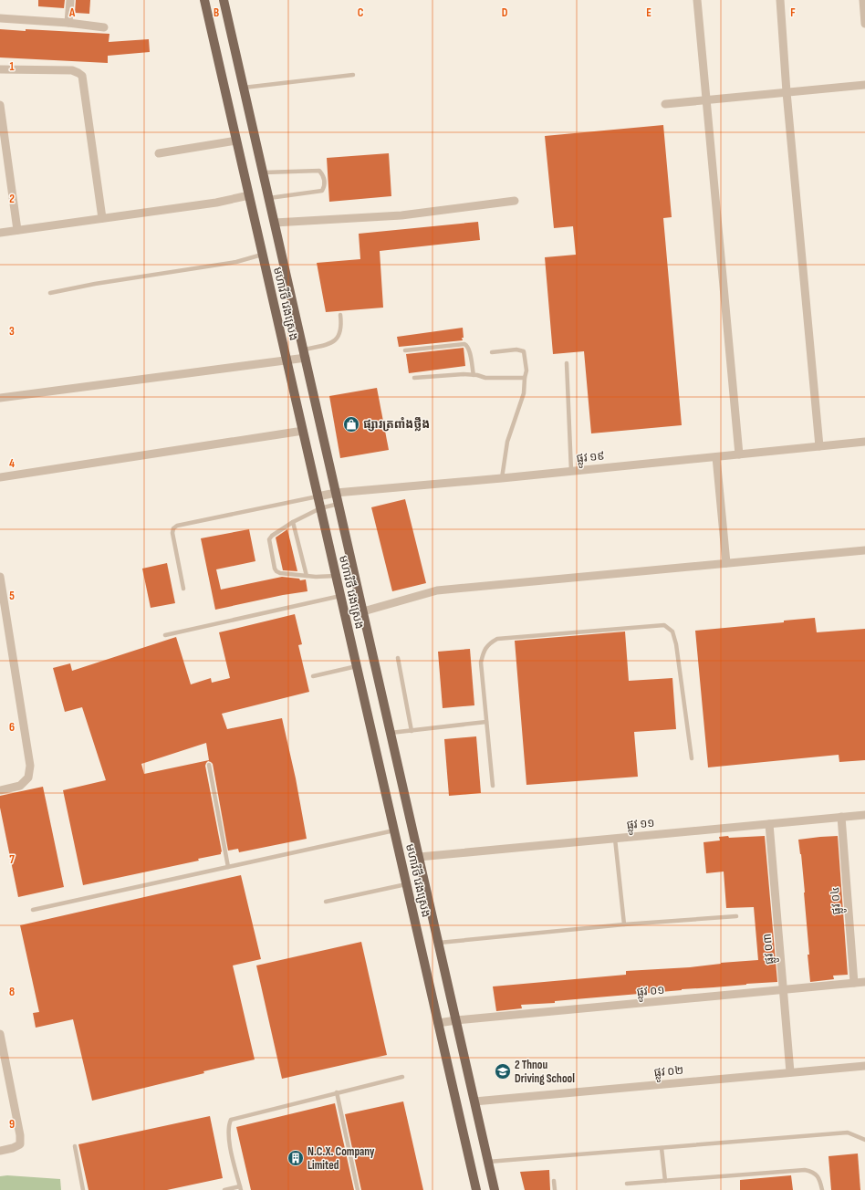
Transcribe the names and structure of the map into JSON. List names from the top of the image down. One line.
{"streets":{"main road":["មហាវិថី វេងស្រេង"],"street":["ផ្លូវ ១៩","ផ្លូវ ១១","ផ្លូវ ០៤","ផ្លូវ ០៣","ផ្លូវ ០១","ផ្លូវ ០២"]},"crossings":[["មហាវិថី វេងស្រេង","ផ្លូវ ១៩"],["មហាវិថី វេងស្រេង","ផ្លូវ ១១"],["មហាវិថី វេងស្រេង","ផ្លូវ ០១"],["មហាវិថី វេងស្រេង","ផ្លូវ ០២"],["ផ្លូវ ១១","ផ្លូវ ០៤"],["ផ្លូវ ១១","ផ្លូវ ០៣"],["ផ្លូវ ០៤","ផ្លូវ ០១"],["ផ្លូវ ០៣","ផ្លូវ ០១"],["ផ្លូវ ០៣","ផ្លូវ ០២"]],"places":{"shop":["ផ្សារត្រពាំងថ្លឹង"],"school or university":["2 Thnou Driving School"],"building":["N.C.X. Company Limited"]},"grid":{"columns":["A","B","C","D","E","F"],"rows":["1","2","3","4","5","6","7","8","9"]}}
